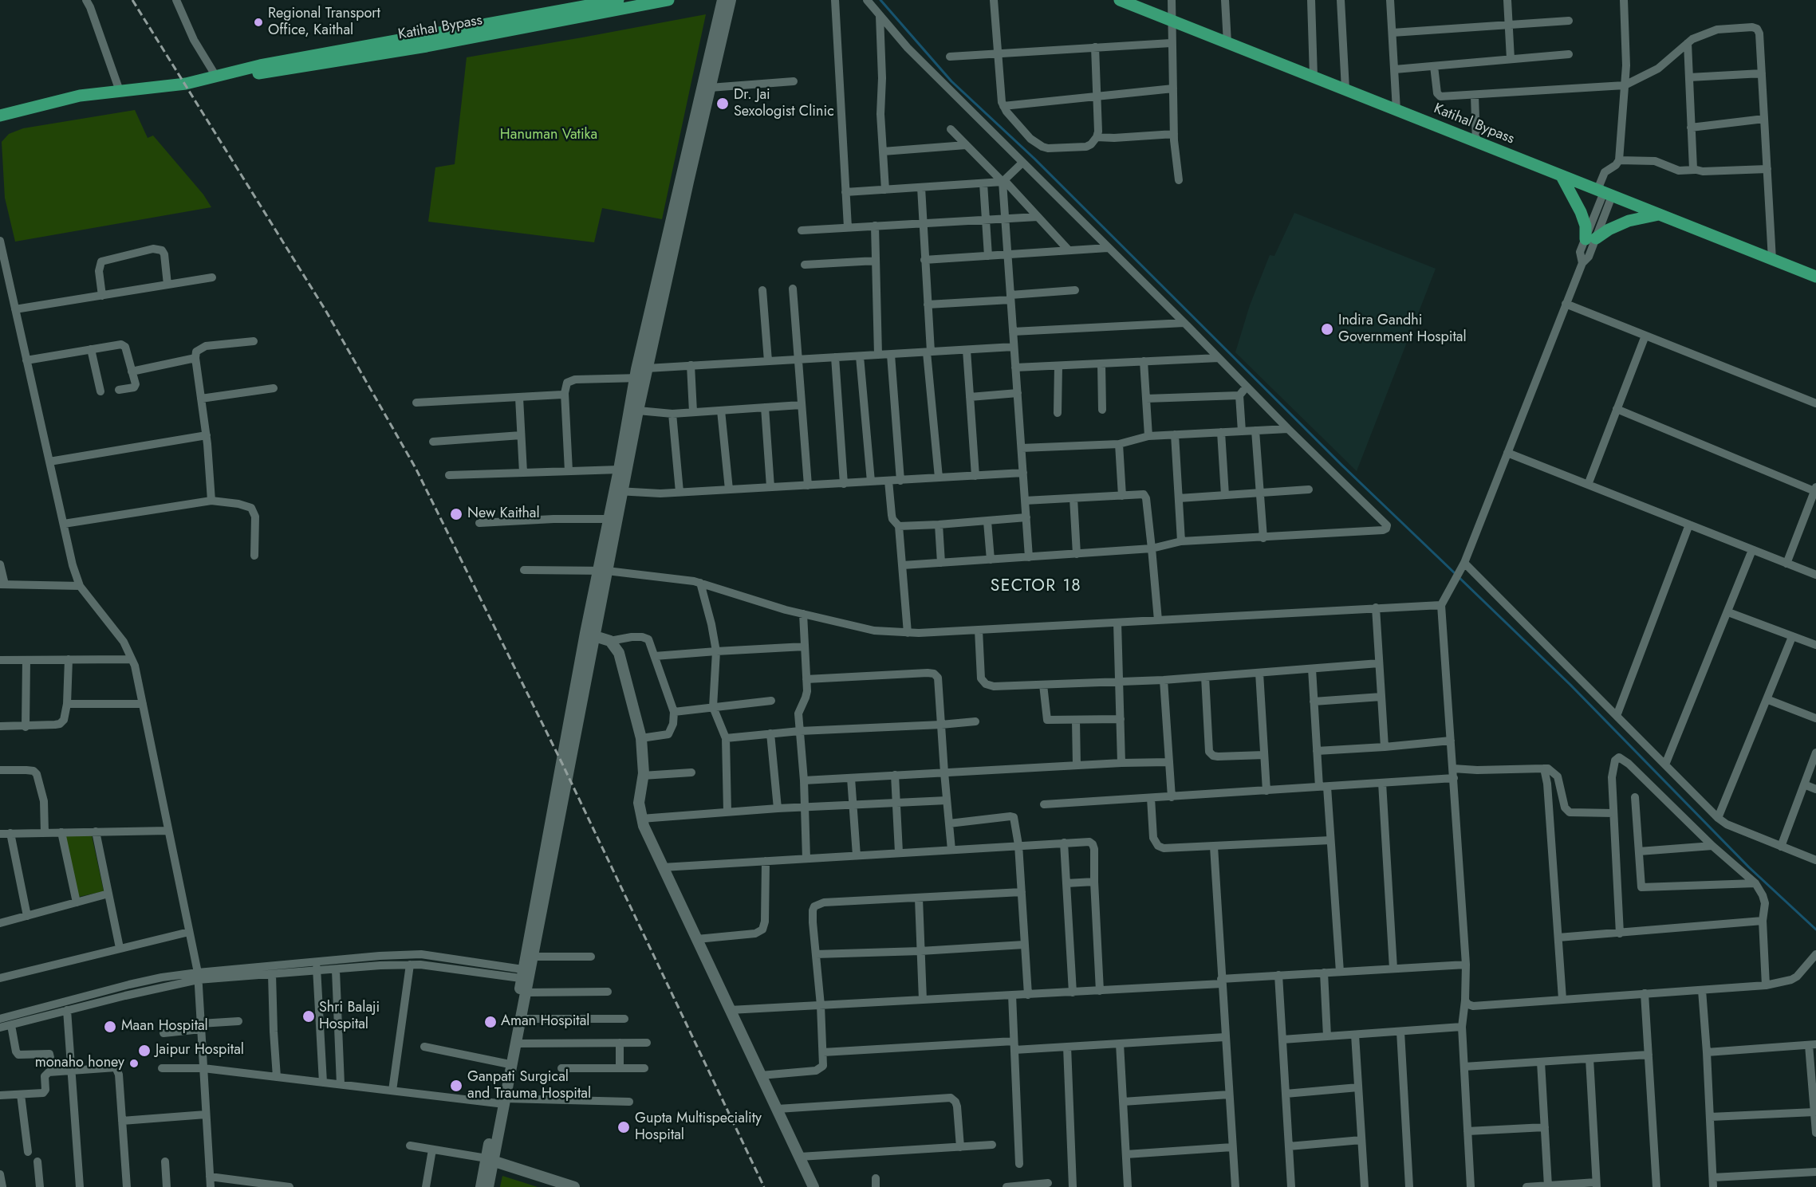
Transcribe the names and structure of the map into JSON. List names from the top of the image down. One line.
{"streets":{"main road":["Katihal Bypass"]},"districts":["SECTOR 18"],"parks":["Hanuman Vatika"],"places":["Regional Transport Office, Kaithal","Dr. Jai Sexologist Clinic","Indira Gandhi Government Hospital","New Kaithal","Shri Balaji Hospital","Aman Hospital","Maan Hospital","Jaipur Hospital","monaho honey","Ganpati Surgical and Trauma Hospital","Gupta Multispeciality Hospital"]}
